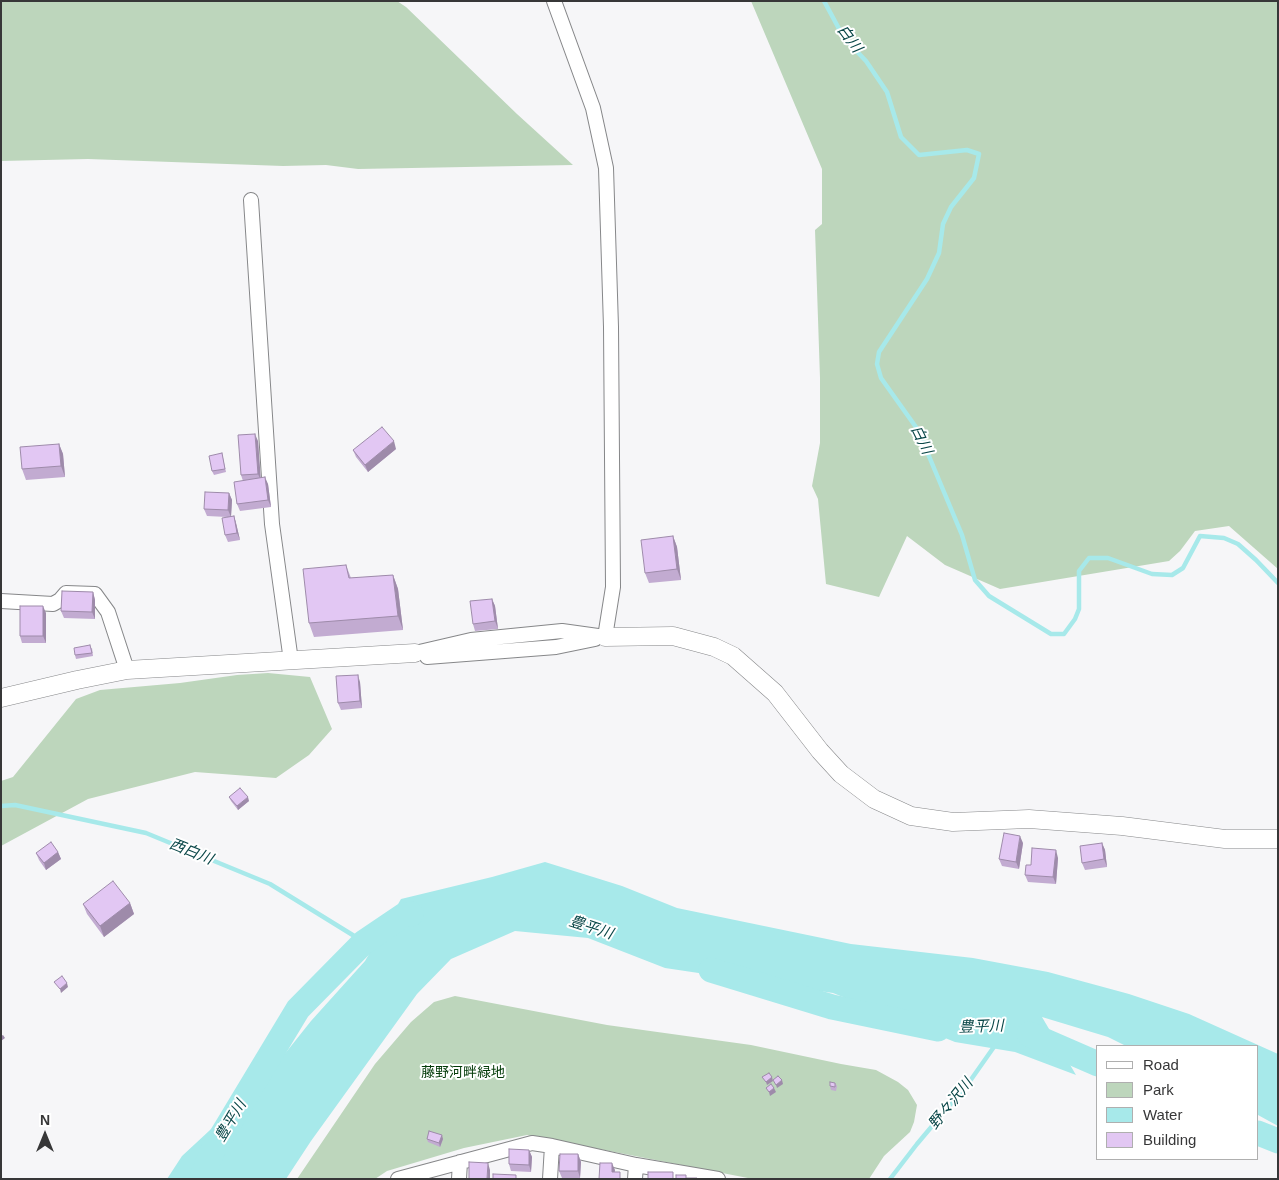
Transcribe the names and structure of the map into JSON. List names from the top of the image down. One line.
{"water":["白川","西白川","豊平川","野々沢川"],"parks":["藤野河畔緑地"],"legend":["Road","Park","Water","Building"],"north":"top"}
